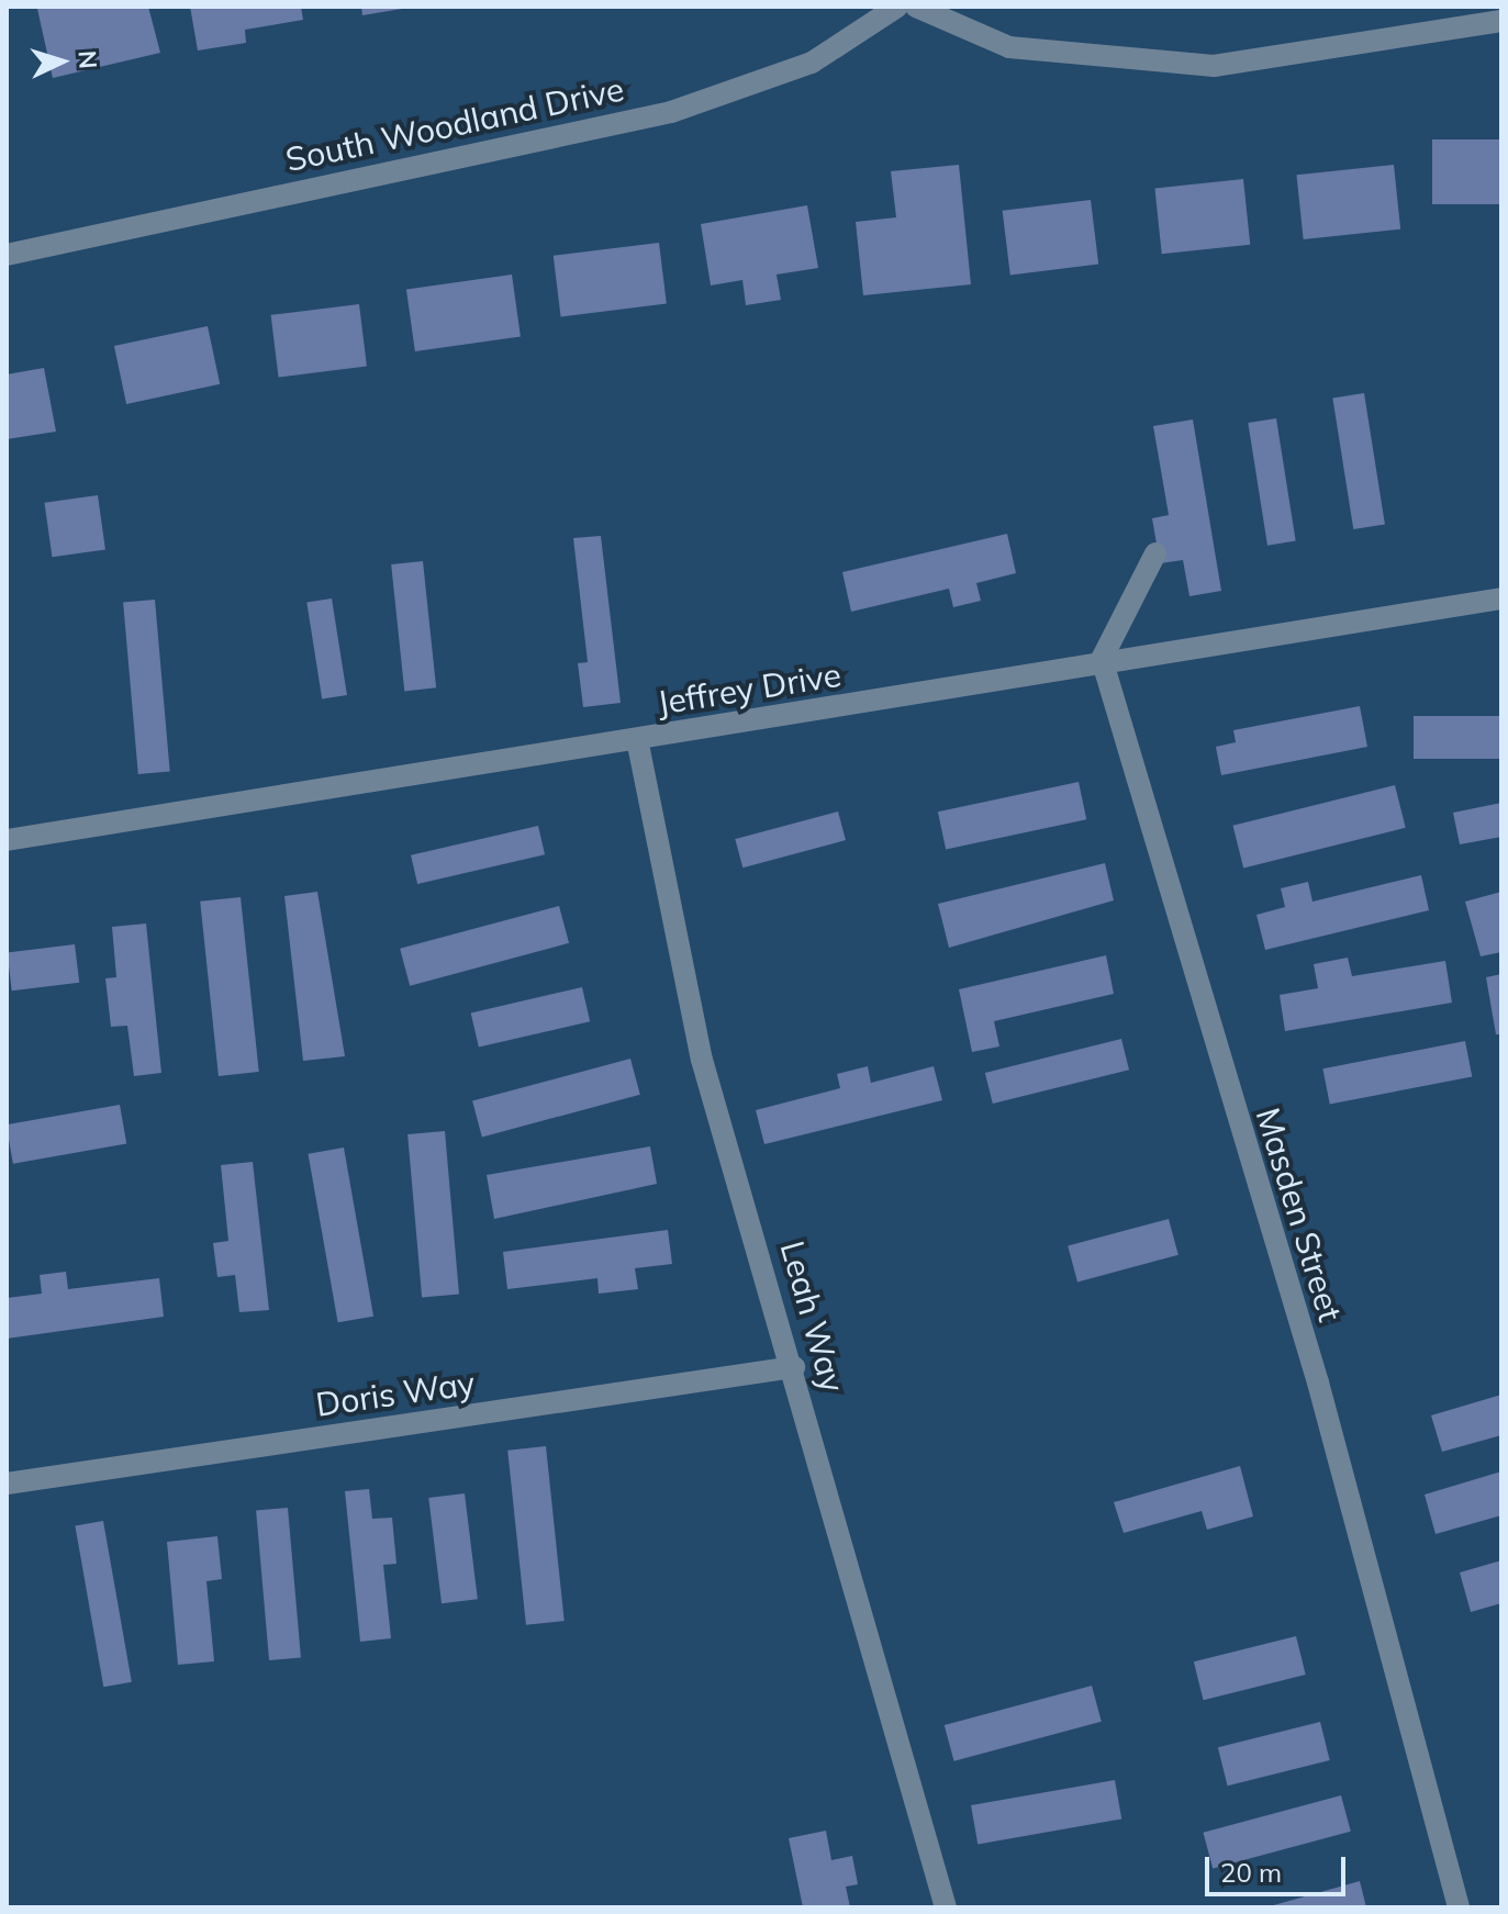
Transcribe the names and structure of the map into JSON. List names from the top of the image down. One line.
{"streets":{"street":["South Woodland Drive","Jeffrey Drive","Masden Street","Leah Way","Doris Way"]},"crossings":[["Jeffrey Drive","Masden Street"],["Jeffrey Drive","Leah Way"],["Leah Way","Doris Way"]],"scale_bar":"20 m","north":"right"}
